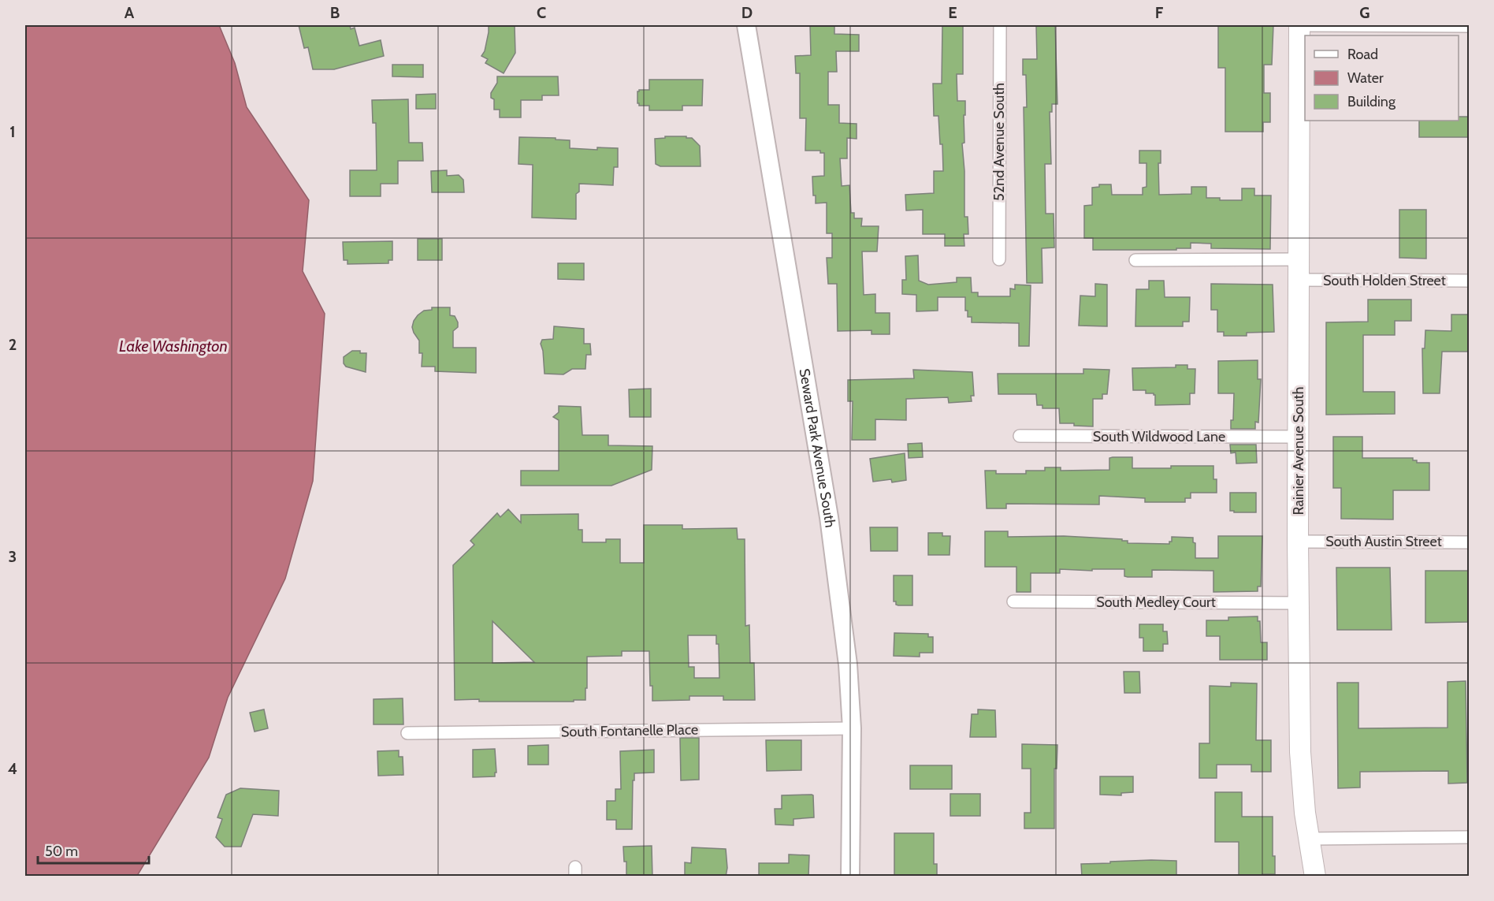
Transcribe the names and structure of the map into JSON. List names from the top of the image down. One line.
{"streets":{"main road":["Seward Park Avenue South","Rainier Avenue South"],"street":["52nd Avenue South","South Holden Street","South Wildwood Lane","South Austin Street","South Medley Court","South Fontanelle Place"]},"crossings":[["South Holden Street","Rainier Avenue South"],["South Wildwood Lane","Rainier Avenue South"],["Seward Park Avenue South","South Fontanelle Place"],["Rainier Avenue South","South Austin Street"],["Rainier Avenue South","South Medley Court"]],"water":["Lake Washington"],"legend":["Road","Water","Building"],"scale_bar":"50 m","grid":{"columns":["A","B","C","D","E","F","G"],"rows":["1","2","3","4"]}}
